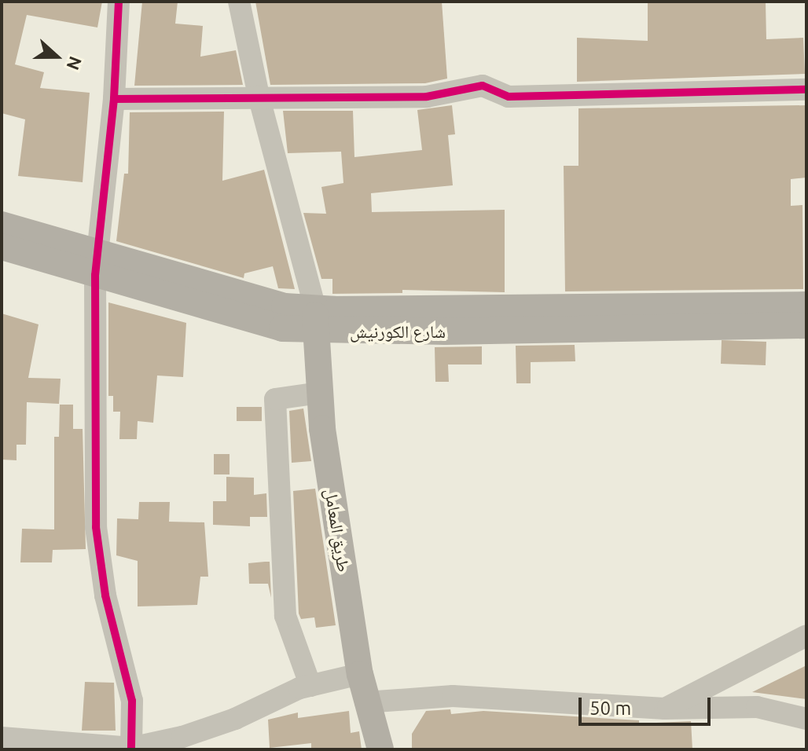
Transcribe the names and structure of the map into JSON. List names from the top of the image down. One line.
{"streets":{"main road":["شارع الكورنيش","طريق المعامل"]},"crossings":[["شارع الكورنيش","طريق المعامل"]],"scale_bar":"50 m","north":"right"}
